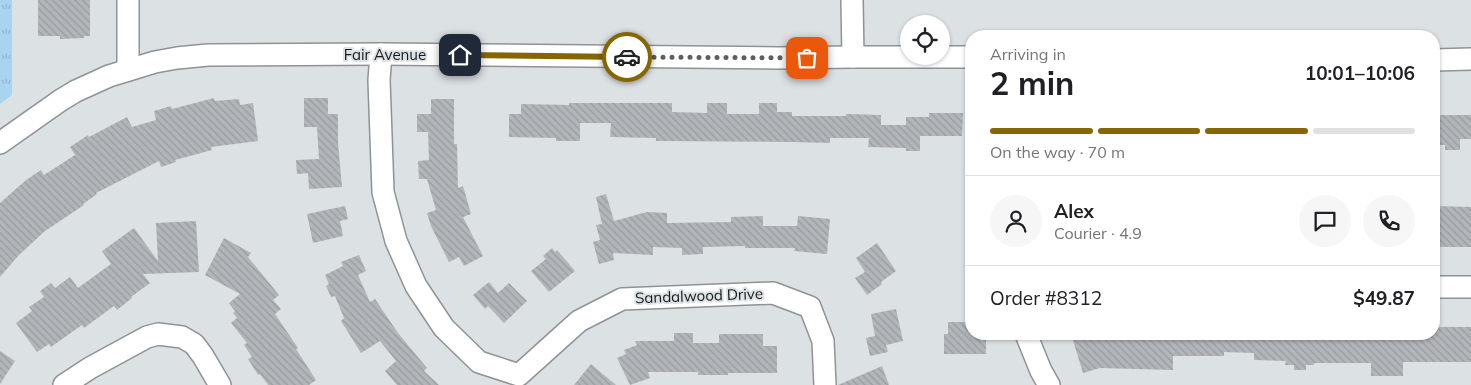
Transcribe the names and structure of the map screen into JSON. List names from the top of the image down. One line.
{"streets":{"street":["Fair Avenue","Sandalwood Drive"]},"crossings":[["Fair Avenue","Sandalwood Drive"]],"page":{"heading":["2 min","Arriving in","10:01–10:06"],"panel":["Alex","Courier · 4.9","Order #8312","$49.87"],"bar":"On the way · 70 m"}}
